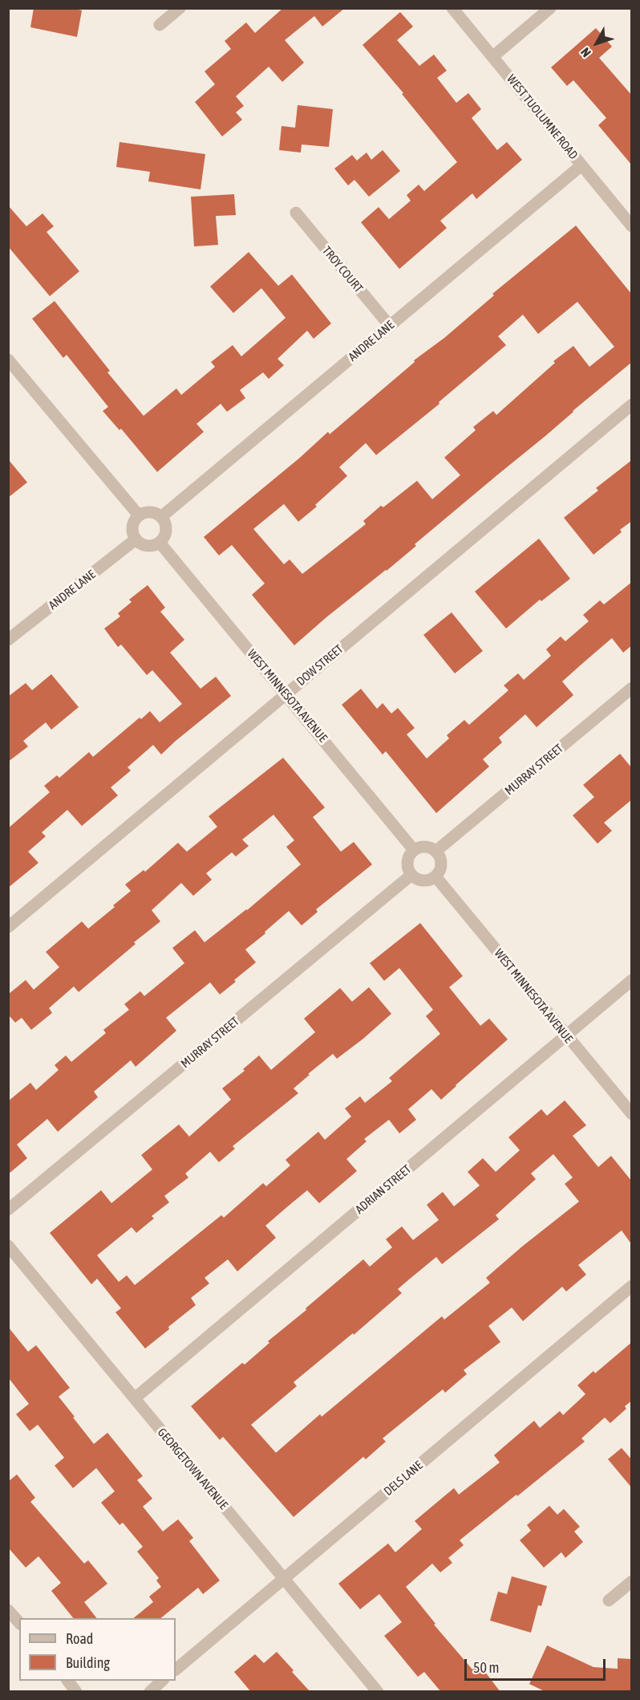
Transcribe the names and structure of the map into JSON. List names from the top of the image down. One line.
{"streets":{"street":["WEST TUOLUMNE ROAD","TROY COURT","ANDRE LANE","DOW STREET","WEST MINNESOTA AVENUE","MURRAY STREET","ADRIAN STREET","GEORGETOWN AVENUE","DELS LANE"]},"crossings":[["WEST TUOLUMNE ROAD","ANDRE LANE"],["TROY COURT","ANDRE LANE"],["ANDRE LANE","WEST MINNESOTA AVENUE"],["DOW STREET","WEST MINNESOTA AVENUE"],["WEST MINNESOTA AVENUE","MURRAY STREET"],["WEST MINNESOTA AVENUE","ADRIAN STREET"],["ADRIAN STREET","GEORGETOWN AVENUE"],["GEORGETOWN AVENUE","DELS LANE"]],"legend":["Road","Building"],"scale_bar":"50 m","north":"bottom left"}
